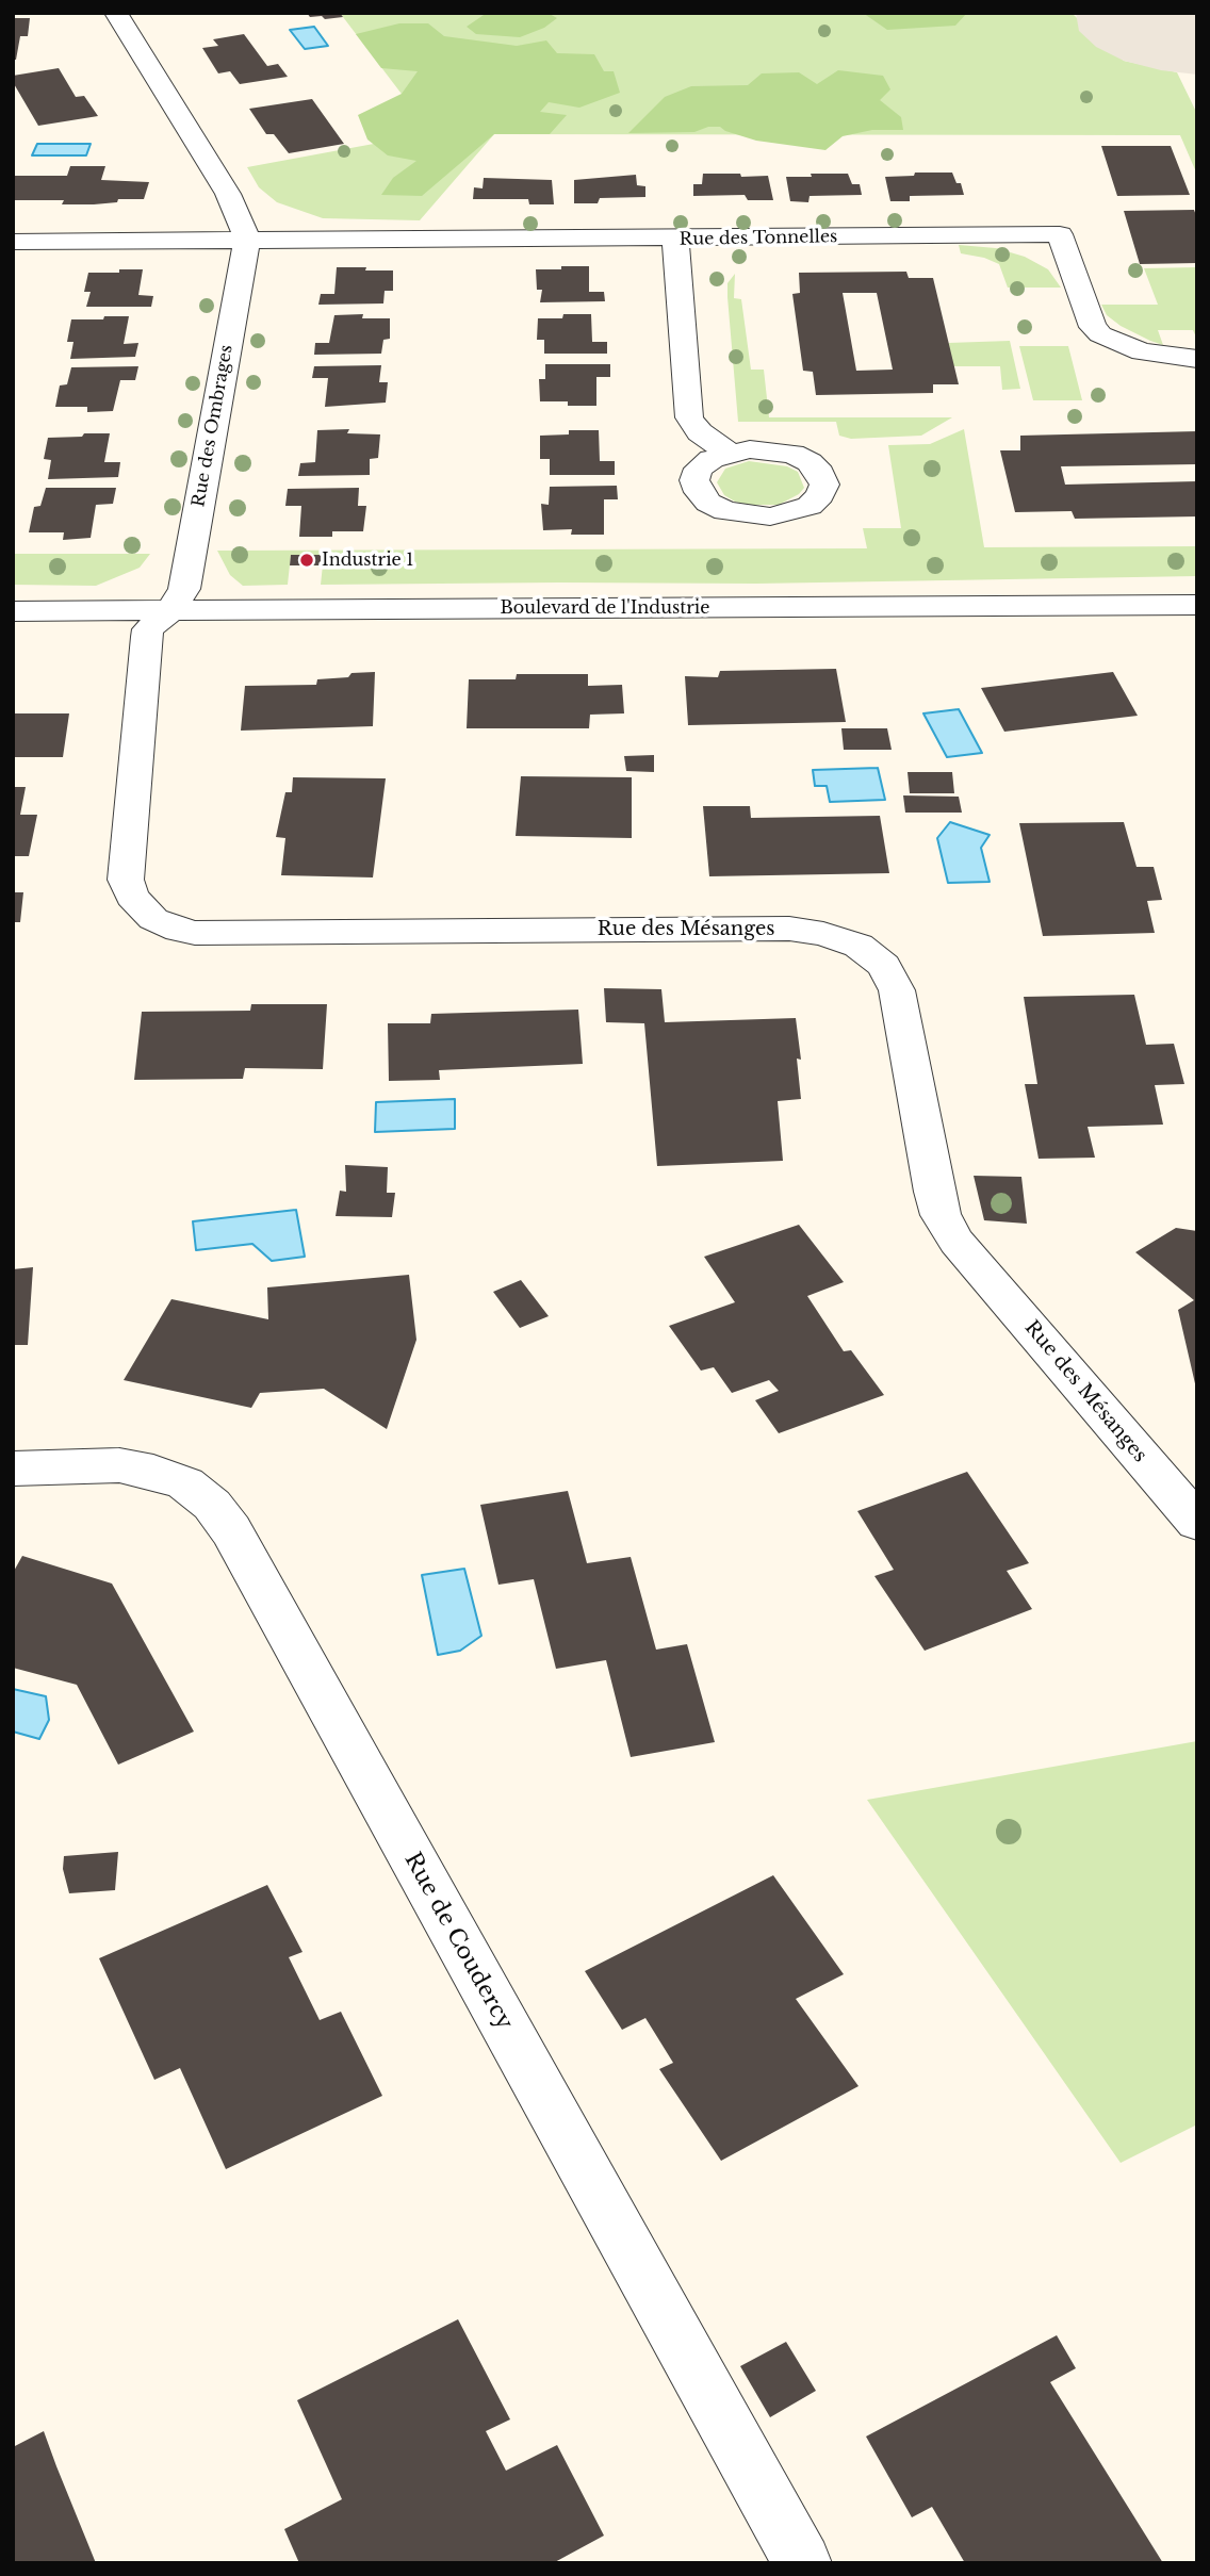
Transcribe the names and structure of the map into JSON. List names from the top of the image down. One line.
{"streets":{"street":["Rue des Tonnelles","Rue des Ombrages","Boulevard de l'Industrie","Rue des Mésanges","Rue de Coudercy"]},"crossings":[["Rue des Tonnelles","Rue des Ombrages"],["Rue des Ombrages","Boulevard de l'Industrie"],["Rue des Ombrages","Rue des Mésanges"],["Boulevard de l'Industrie","Rue des Mésanges"]],"places":["Industrie 1"]}
